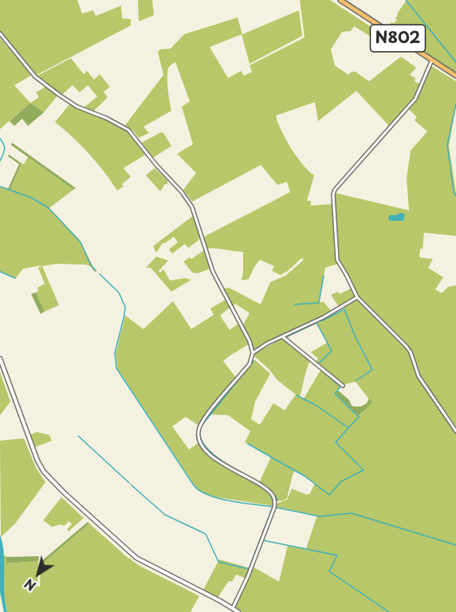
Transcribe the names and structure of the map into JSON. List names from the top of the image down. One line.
{"streets":{"main road":["N802"]},"north":"bottom left"}
